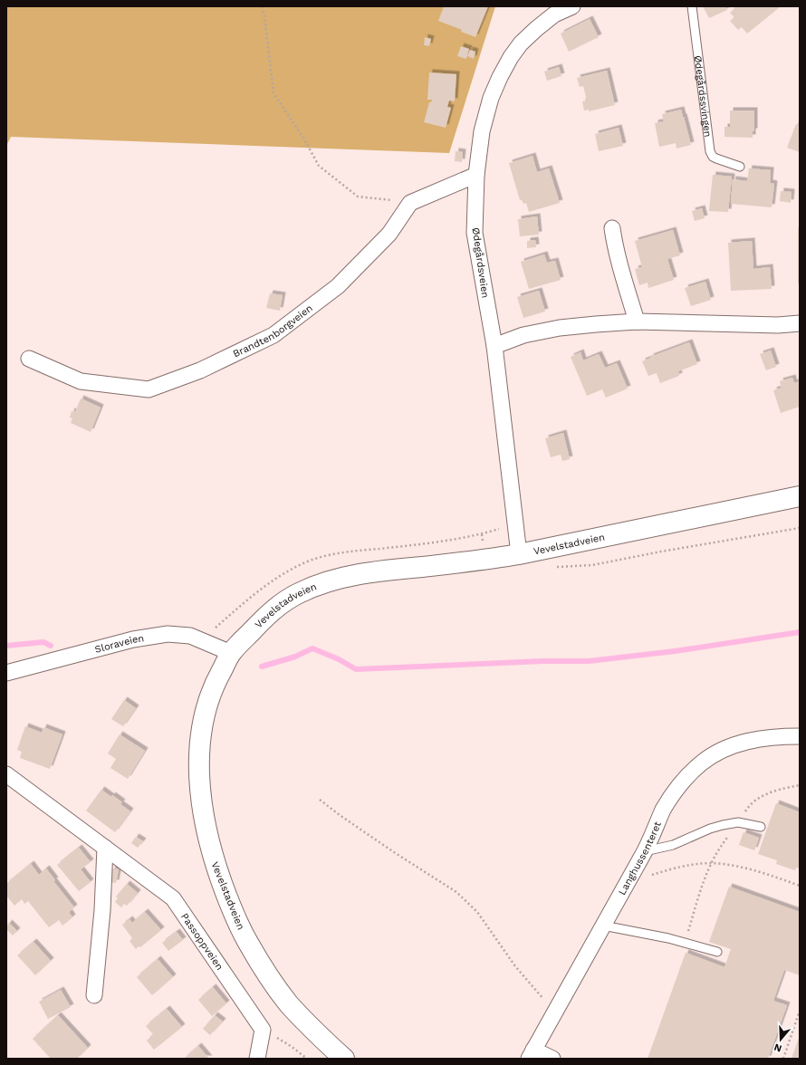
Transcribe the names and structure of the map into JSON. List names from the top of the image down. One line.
{"streets":{"main road":["Vevelstadveien"],"street":["Ødegårdsveien","Brandtenborgveien","Sloraveien","Langhussenteret","Passoppveien"],"lane":["Ødegårdssvingen"]},"crossings":[["Ødegårdsveien","Vevelstadveien"],["Vevelstadveien","Sloraveien"]],"north":"bottom"}
